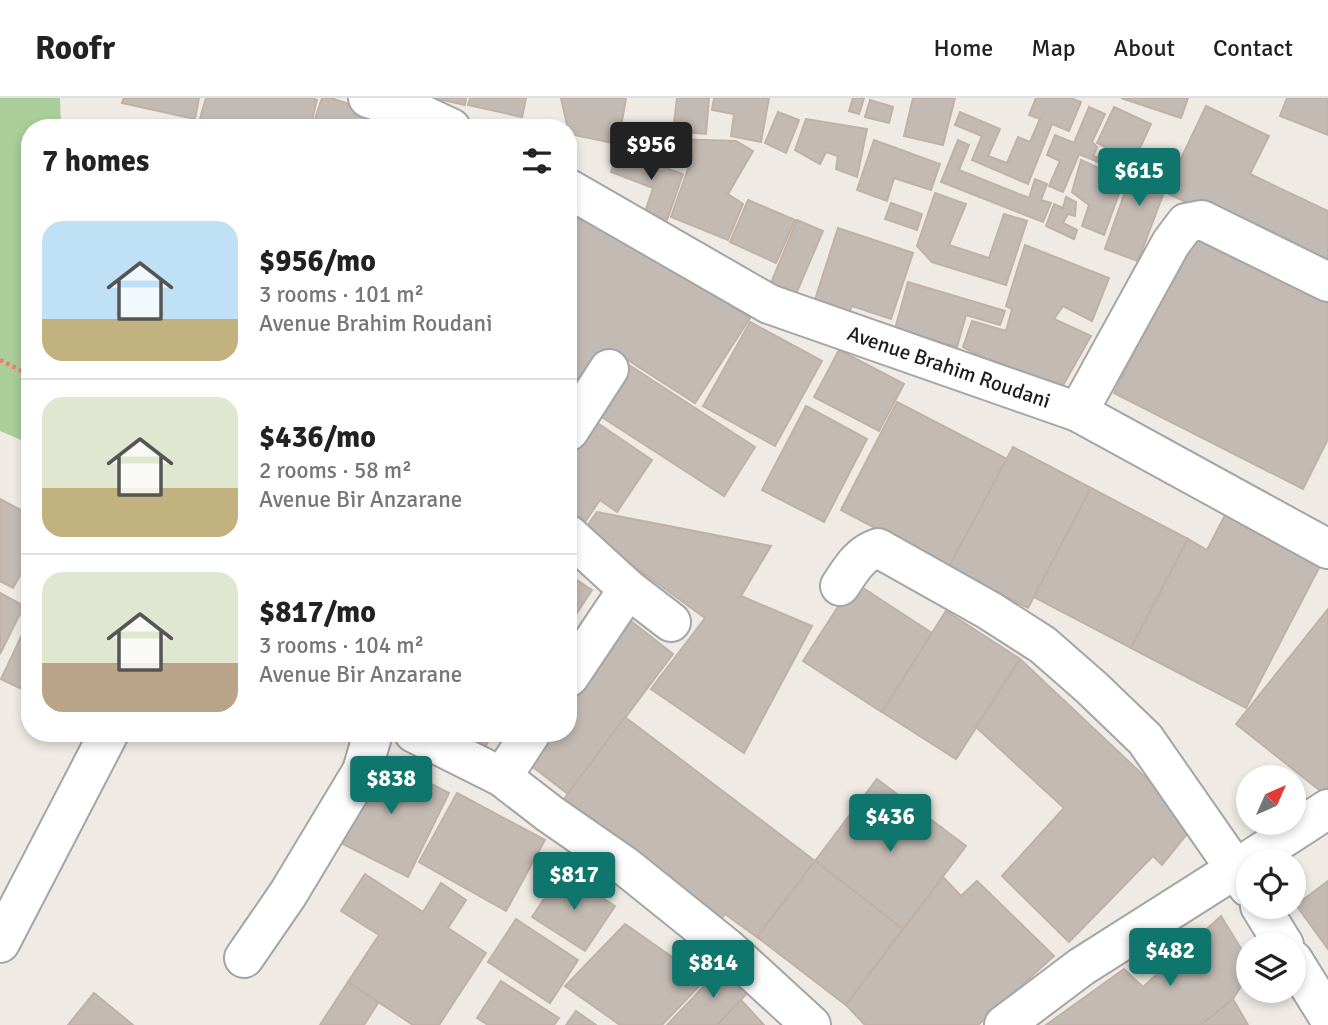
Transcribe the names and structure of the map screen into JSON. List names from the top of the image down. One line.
{"streets":{"street":["Avenue Brahim Roudani"]},"north":"top right","page":{"header":"Roofr","nav":["Home","Map","About","Contact"],"heading":"7 homes","price":["$956","$615","$838","$436","$817","$482","$814"],"list":[{"name":"$956/mo","note":"3 rooms · 101 m² · Avenue Brahim Roudani"},{"name":"$436/mo","note":"2 rooms · 58 m² · Avenue Bir Anzarane"},{"name":"$817/mo","note":"3 rooms · 104 m² · Avenue Bir Anzarane"}]}}
